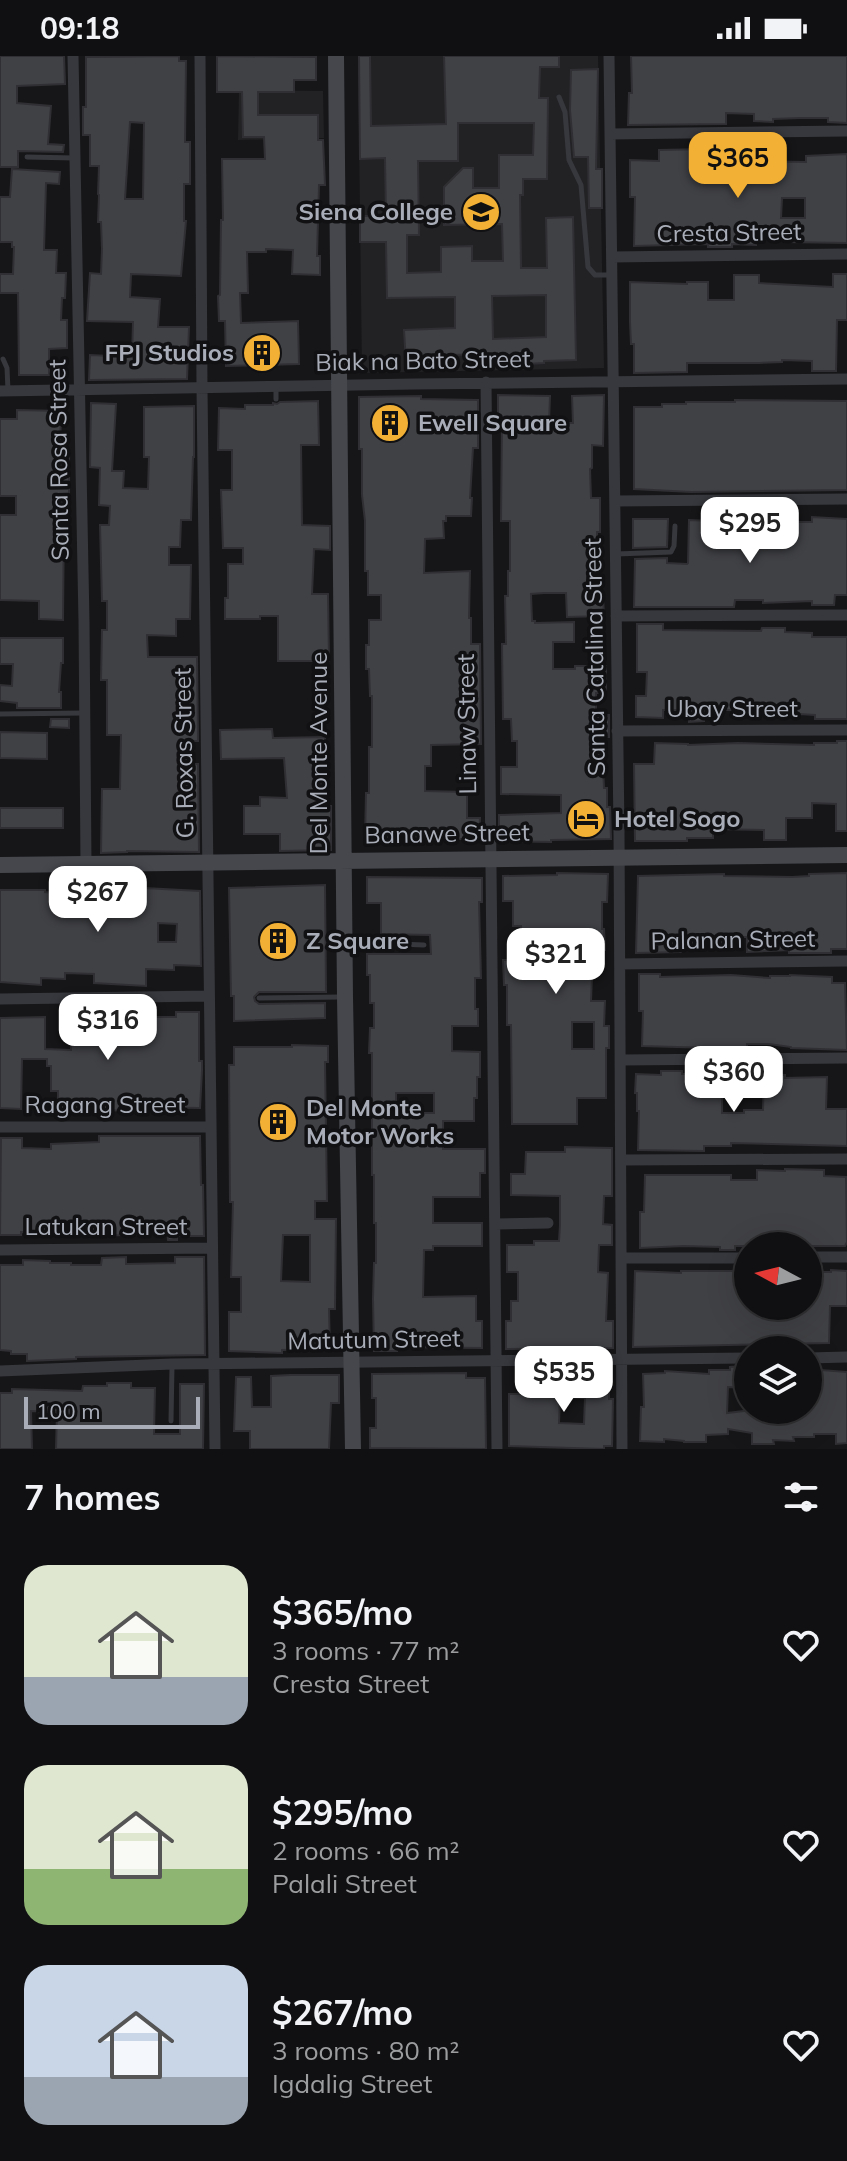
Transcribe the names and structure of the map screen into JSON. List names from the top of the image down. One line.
{"streets":{"main road":["Del Monte Avenue","Banawe Street"],"street":["Cresta Street","Biak na Bato Street","Santa Rosa Street","Santa Catalina Street","Ubay Street","Linaw Street","G. Roxas Street","Palanan Street","Ragang Street","Latukan Street","Matutum Street"]},"crossings":[["Cresta Street","Santa Catalina Street"],["Biak na Bato Street","Santa Rosa Street"],["Biak na Bato Street","Santa Catalina Street"],["Biak na Bato Street","Linaw Street"],["Biak na Bato Street","G. Roxas Street"],["Biak na Bato Street","Del Monte Avenue"],["Santa Rosa Street","Banawe Street"],["Santa Catalina Street","Ubay Street"],["Santa Catalina Street","Banawe Street"],["Santa Catalina Street","Palanan Street"],["Santa Catalina Street","Matutum Street"],["Linaw Street","Banawe Street"],["Linaw Street","Matutum Street"],["G. Roxas Street","Banawe Street"],["G. Roxas Street","Ragang Street"],["G. Roxas Street","Latukan Street"],["G. Roxas Street","Matutum Street"],["Del Monte Avenue","Banawe Street"],["Del Monte Avenue","Matutum Street"]],"places":{"school or university":["Siena College"],"building":["FPJ Studios","Ewell Square","Z Square","Del Monte Motor Works"],"hotel":["Hotel Sogo"]},"scale_bar":"100 m","north":"left","page":{"status":"09:18","price":["$365","$295","$267","$321","$316","$360","$535"],"scale":"100 m","heading":"7 homes","list":[{"name":"$365/mo","note":"3 rooms · 77 m² · Cresta Street"},{"name":"$295/mo","note":"2 rooms · 66 m² · Palali Street"},{"name":"$267/mo","note":"3 rooms · 80 m² · Igdalig Street"}]}}
